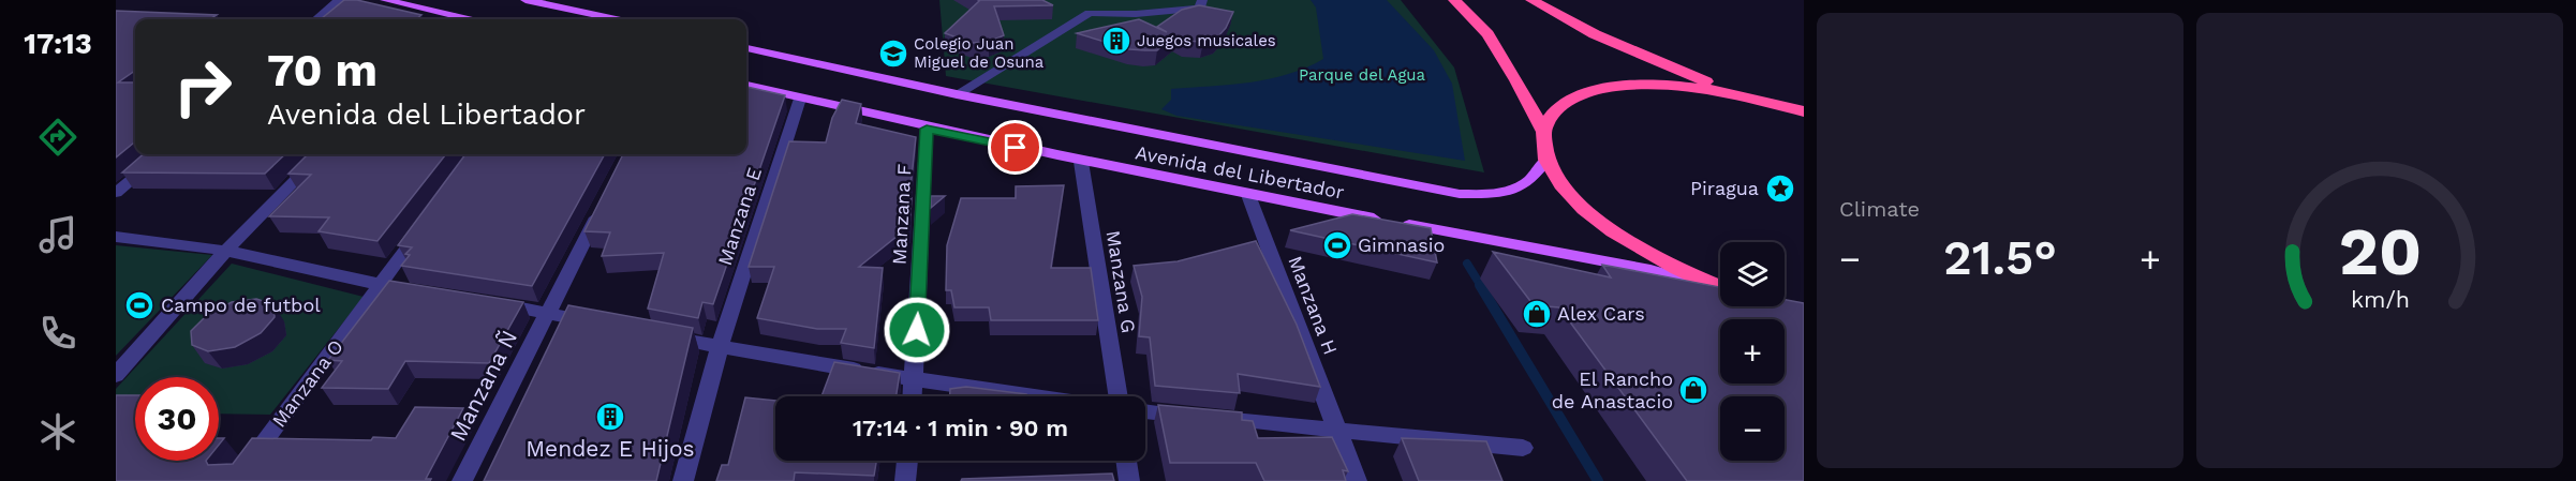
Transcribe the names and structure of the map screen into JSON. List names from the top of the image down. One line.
{"streets":{"main road":["Avenida del Libertador"],"street":["Manzana F","Manzana E","Manzana G","Manzana H","Manzana O","Manzana Ñ"]},"crossings":[["Avenida del Libertador","Manzana F"],["Avenida del Libertador","Manzana E"],["Avenida del Libertador","Manzana G"],["Avenida del Libertador","Manzana H"]],"parks":["Parque del Agua"],"places":{"building":["Juegos musicales","Mendez E Hijos"],"school or university":["Colegio Juan Miguel de Osuna"],"place":["Piragua"],"sports":["Gimnasio","Campo de futbol"],"shop":["Alex Cars","El Rancho de Anastacio"]},"page":{"tabs":"17:13","tile":"Climate","turn":["70 m","Avenida del Libertador"],"heat":["−","21.5°","+"],"map_buttons":["+","−"],"limit":"30","trip":"17:14 · 1 min · 90 m","gauge":["20","km/h"]}}
